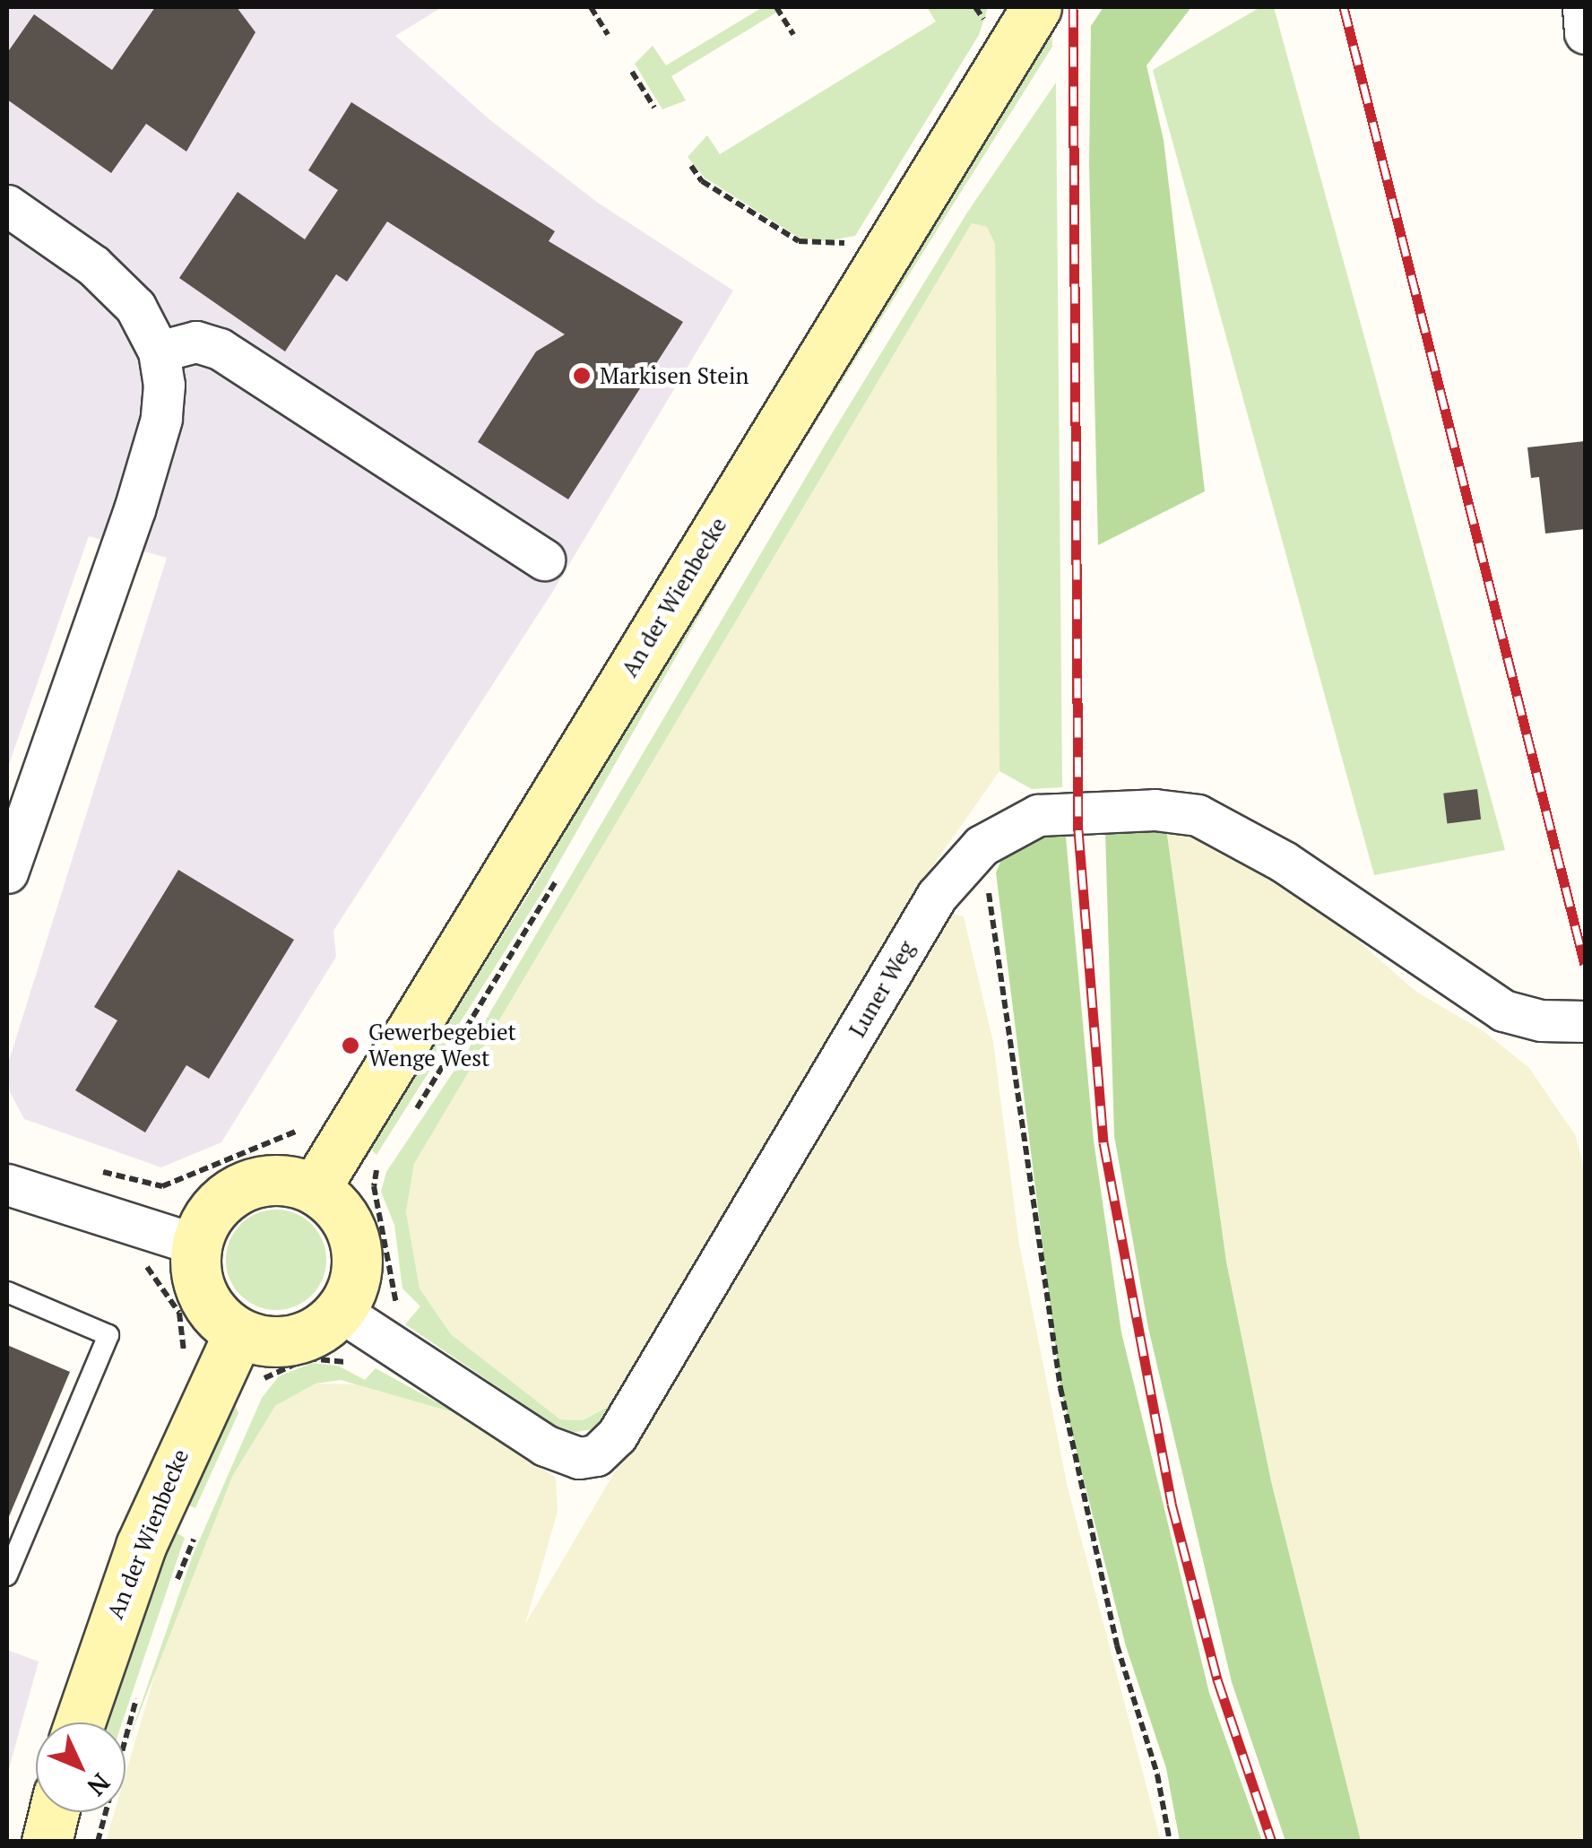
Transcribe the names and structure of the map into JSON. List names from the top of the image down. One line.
{"streets":{"street":["An der Wienbecke","Luner Weg"]},"crossings":[["An der Wienbecke","Luner Weg"]],"places":["Markisen Stein","Gewerbegebiet Wenge West"],"north":"bottom right"}
